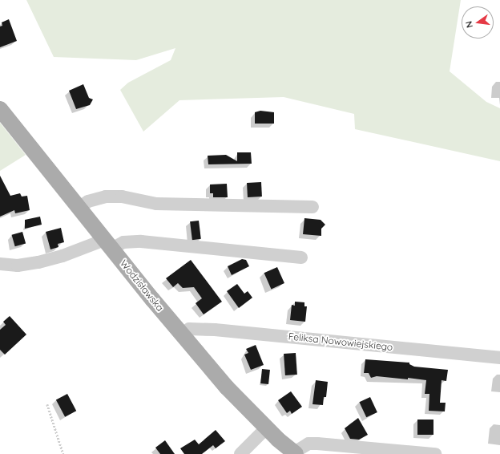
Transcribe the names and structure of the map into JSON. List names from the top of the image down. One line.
{"streets":{"main road":["Wodzisławska"],"street":["Feliksa Nowowiejskiego"]},"crossings":[["Wodzisławska","Feliksa Nowowiejskiego"]],"north":"left"}
